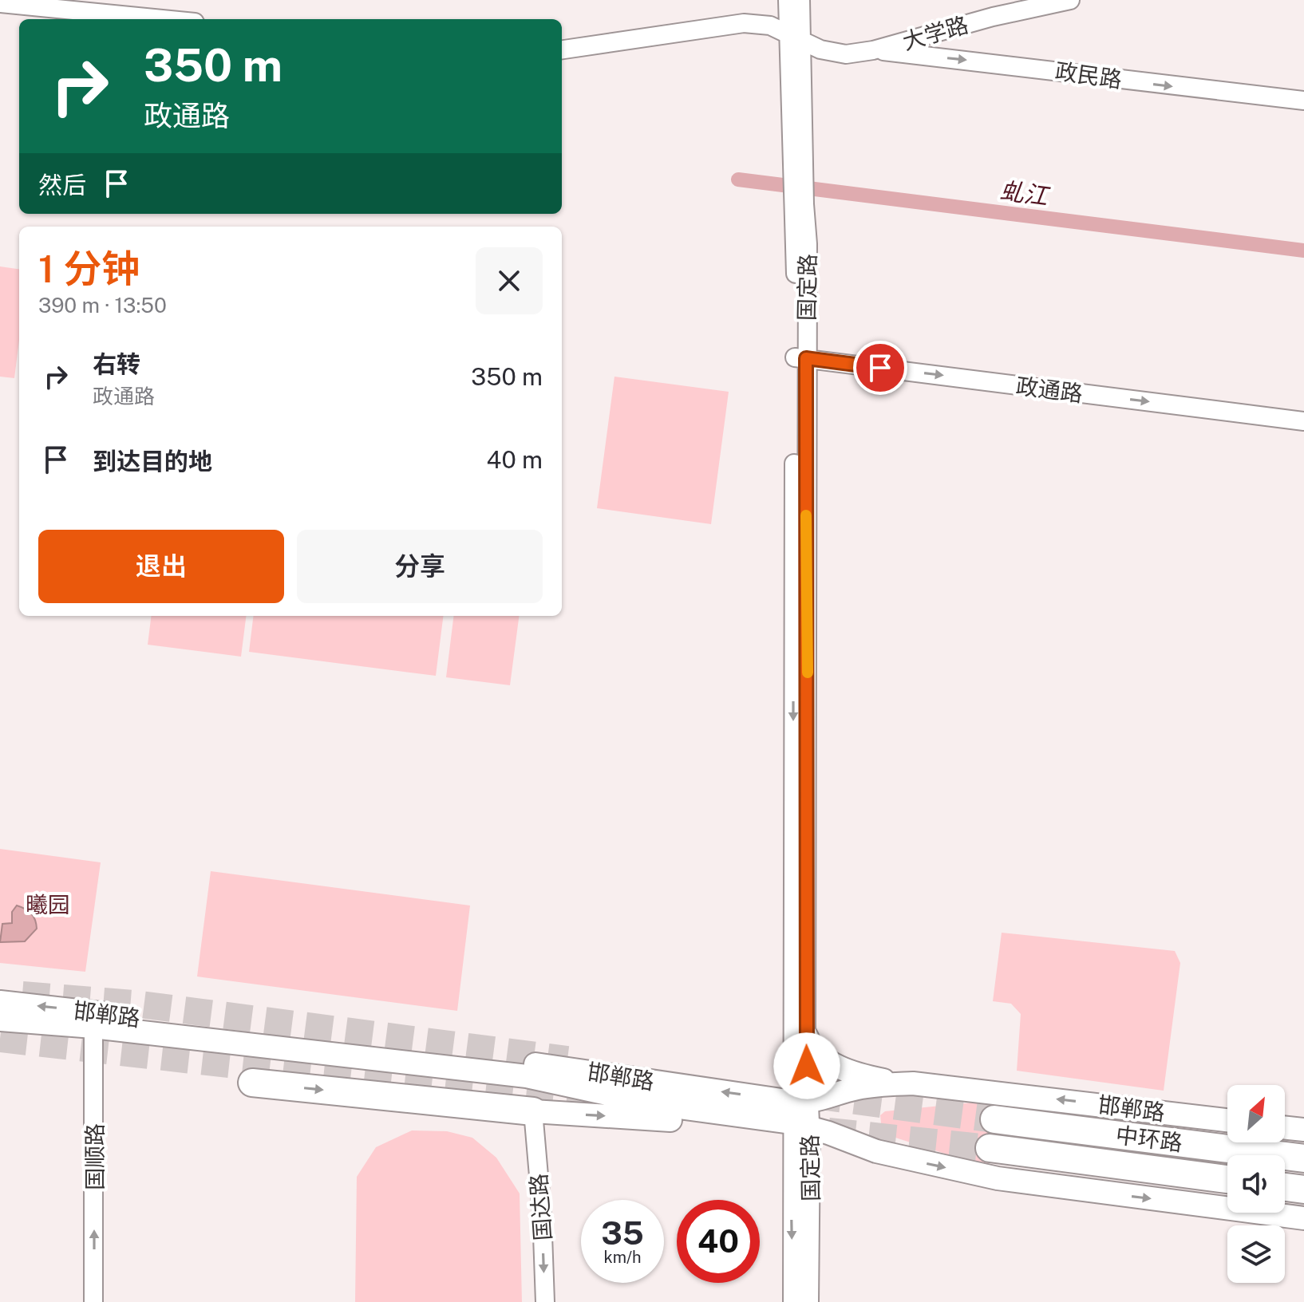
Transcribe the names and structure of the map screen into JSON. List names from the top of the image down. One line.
{"streets":{"highway":["中环路"],"main road":["邯郸路"],"street":["大学路","政民路","国定路","政通路","国顺路","国达路"]},"crossings":[["大学路","政民路"],["大学路","国定路"],["国定路","政通路"],["国定路","邯郸路"],["邯郸路","国顺路"],["邯郸路","国达路"]],"one_way":["政民路","政通路","国顺路","国达路"],"water":["虬江"],"parks":["曦园"],"north":"top right","page":{"turn":["350 m","政通路"],"then":"然后","heading":["1 分钟","390 m · 13:50"],"list":[{"name":"右转","note":"政通路","value":"350 m"},{"name":"到达目的地","value":"40 m"}],"buttons":["退出","分享"],"speed":"35 km/h","limit":"40"}}
